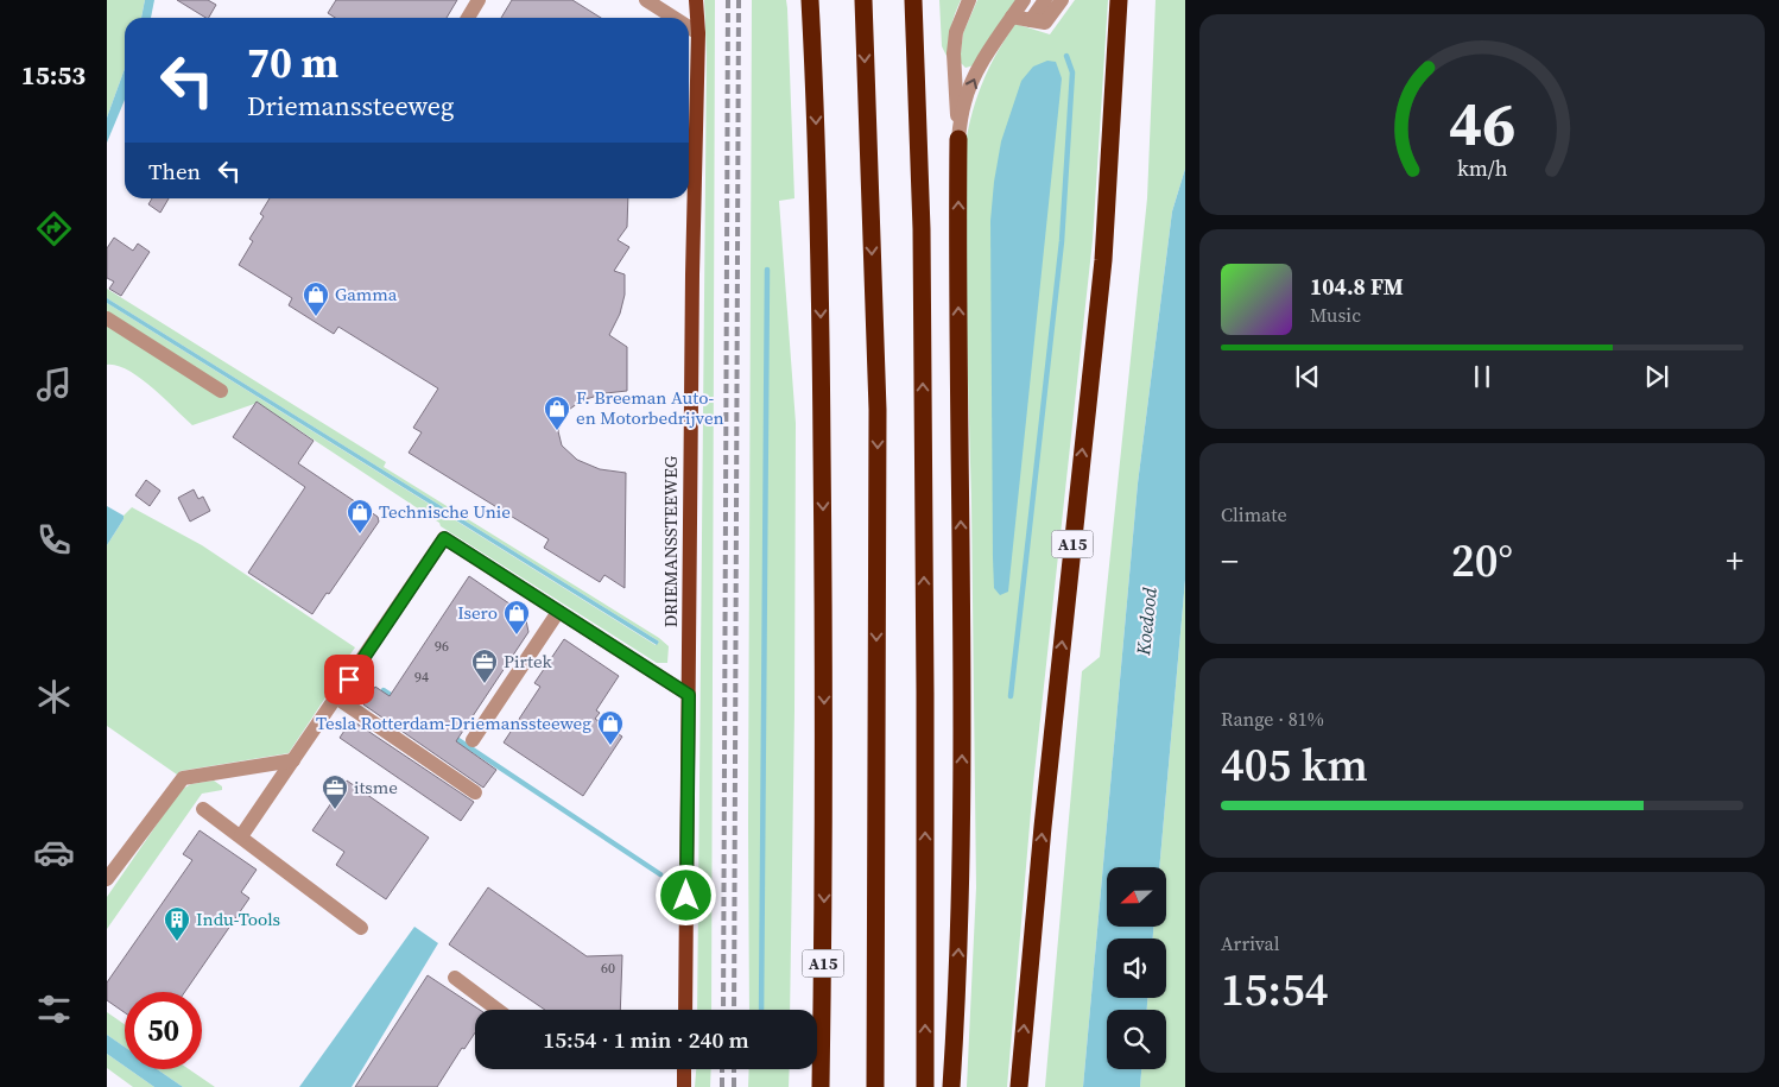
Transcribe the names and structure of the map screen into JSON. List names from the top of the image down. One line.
{"streets":{"highway":["A15"],"main road":["DRIEMANSSTEEWEG"]},"water":["Koedood"],"places":{"shop":["Gamma","F. Breeman Auto- en Motorbedrijven","Technische Unie","Isero","Tesla Rotterdam-Driemanssteeweg"],"office":["Pirtek","itsme"],"building":["Indu-Tools"]},"house_numbers":["96","94","60"],"north":"left","page":{"tabs":"15:53","turn":["70 m","Driemanssteeweg"],"then":"Then","song":["104.8 FM","Music"],"tile":["Climate",["Range · 81%","405 km"],["Arrival","15:54"]],"heat":["−","20°","+"],"limit":"50","trip":"15:54 · 1 min · 240 m","gauge":["46","km/h"]}}
